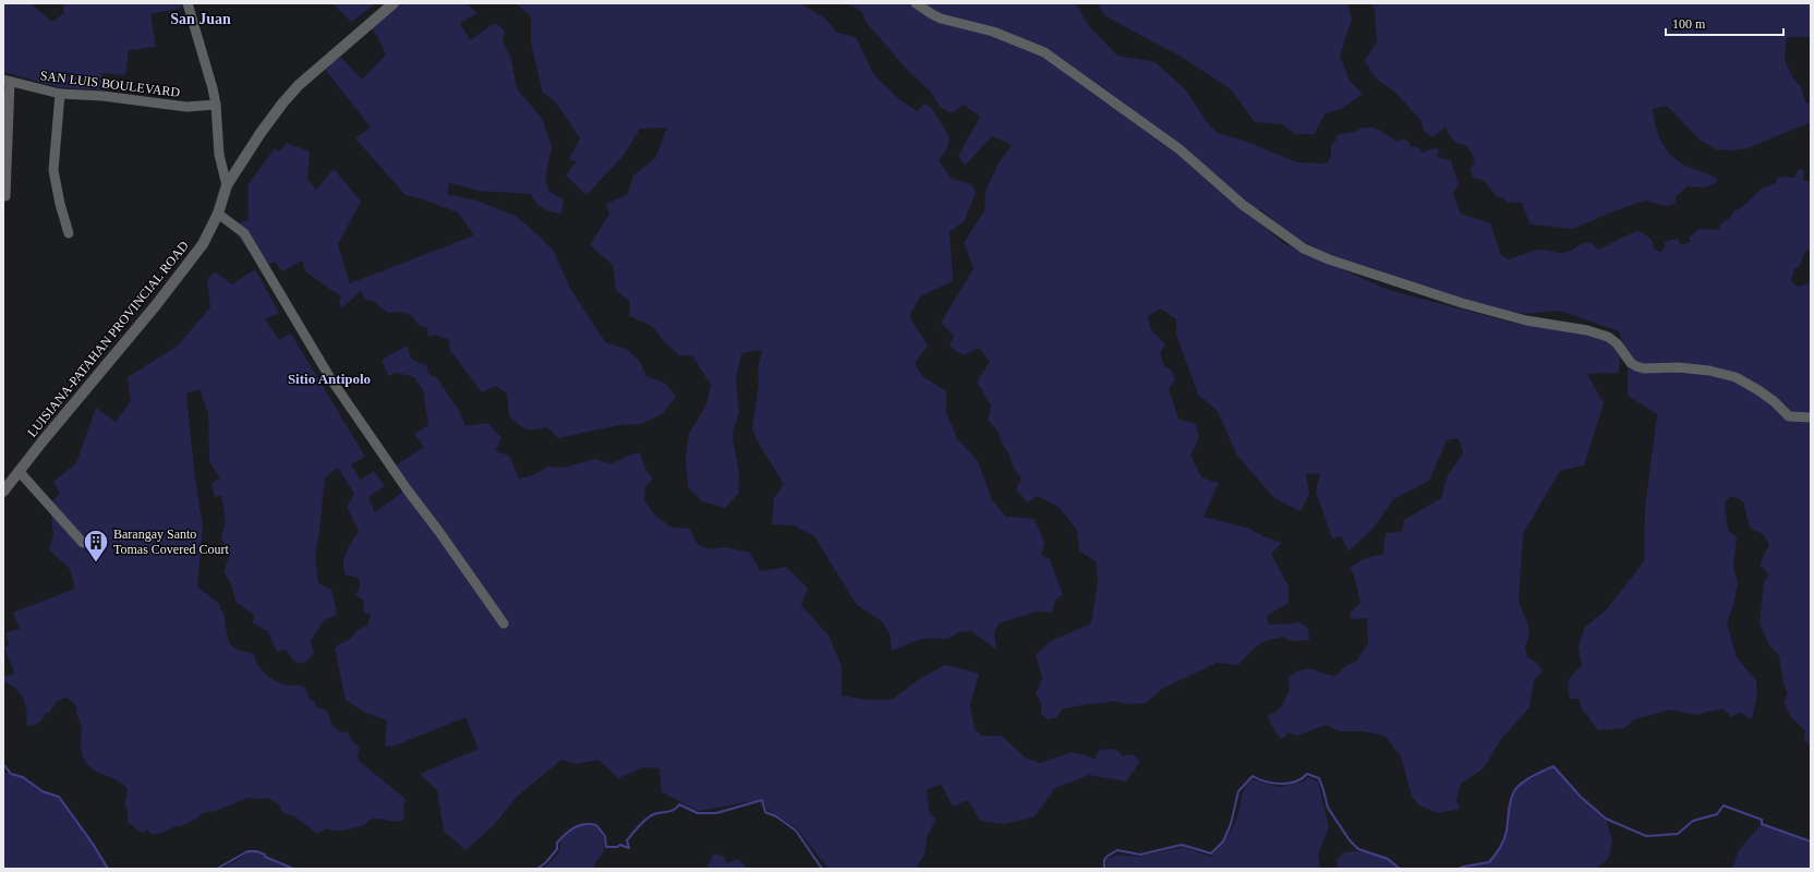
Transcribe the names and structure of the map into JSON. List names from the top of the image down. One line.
{"streets":{"street":["SAN LUIS BOULEVARD","LUISIANA-PATAHAN PROVINCIAL ROAD"]},"districts":["San Juan","Sitio Antipolo"],"places":{"building":["Barangay Santo Tomas Covered Court"]},"scale_bar":"100 m"}
